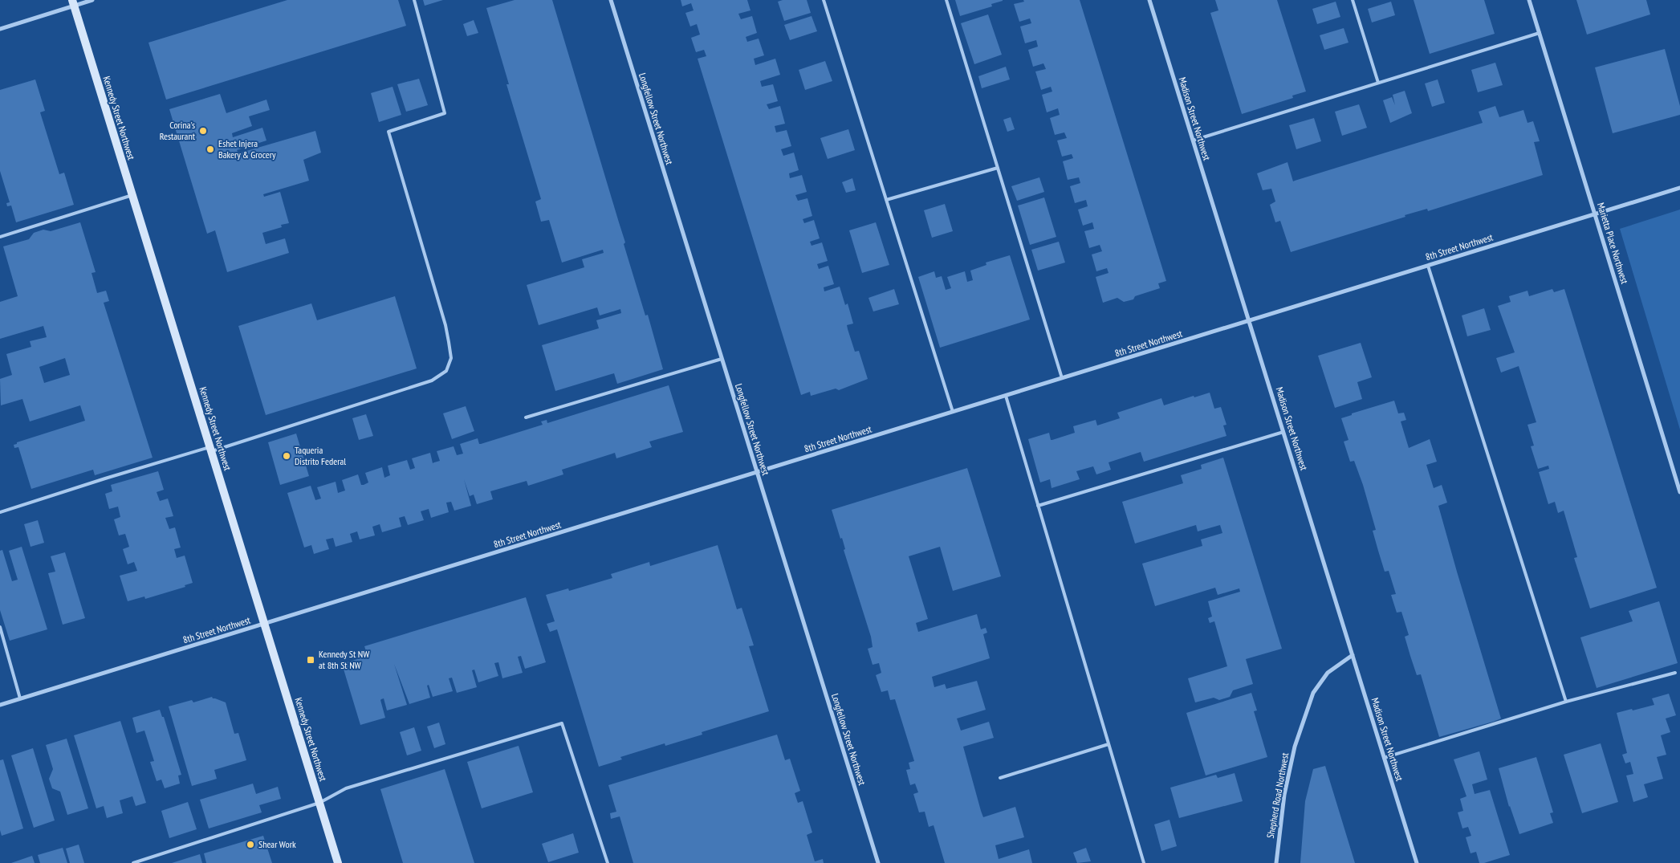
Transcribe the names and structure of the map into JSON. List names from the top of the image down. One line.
{"streets":{"street":["Kennedy Street Northwest","Longfellow Street Northwest","Madison Street Northwest","Marietta Place Northwest","8th Street Northwest","Shepherd Road Northwest"]},"crossings":[["Kennedy Street Northwest","8th Street Northwest"],["Longfellow Street Northwest","8th Street Northwest"],["Madison Street Northwest","8th Street Northwest"],["Madison Street Northwest","Shepherd Road Northwest"],["Marietta Place Northwest","8th Street Northwest"]],"places":{"other":["Corina's Restaurant","Eshet Injera Bakery & Grocery","Taqueria Distrito Federal","Shear Work"],"transit":["Kennedy St NW at 8th St NW"]}}
